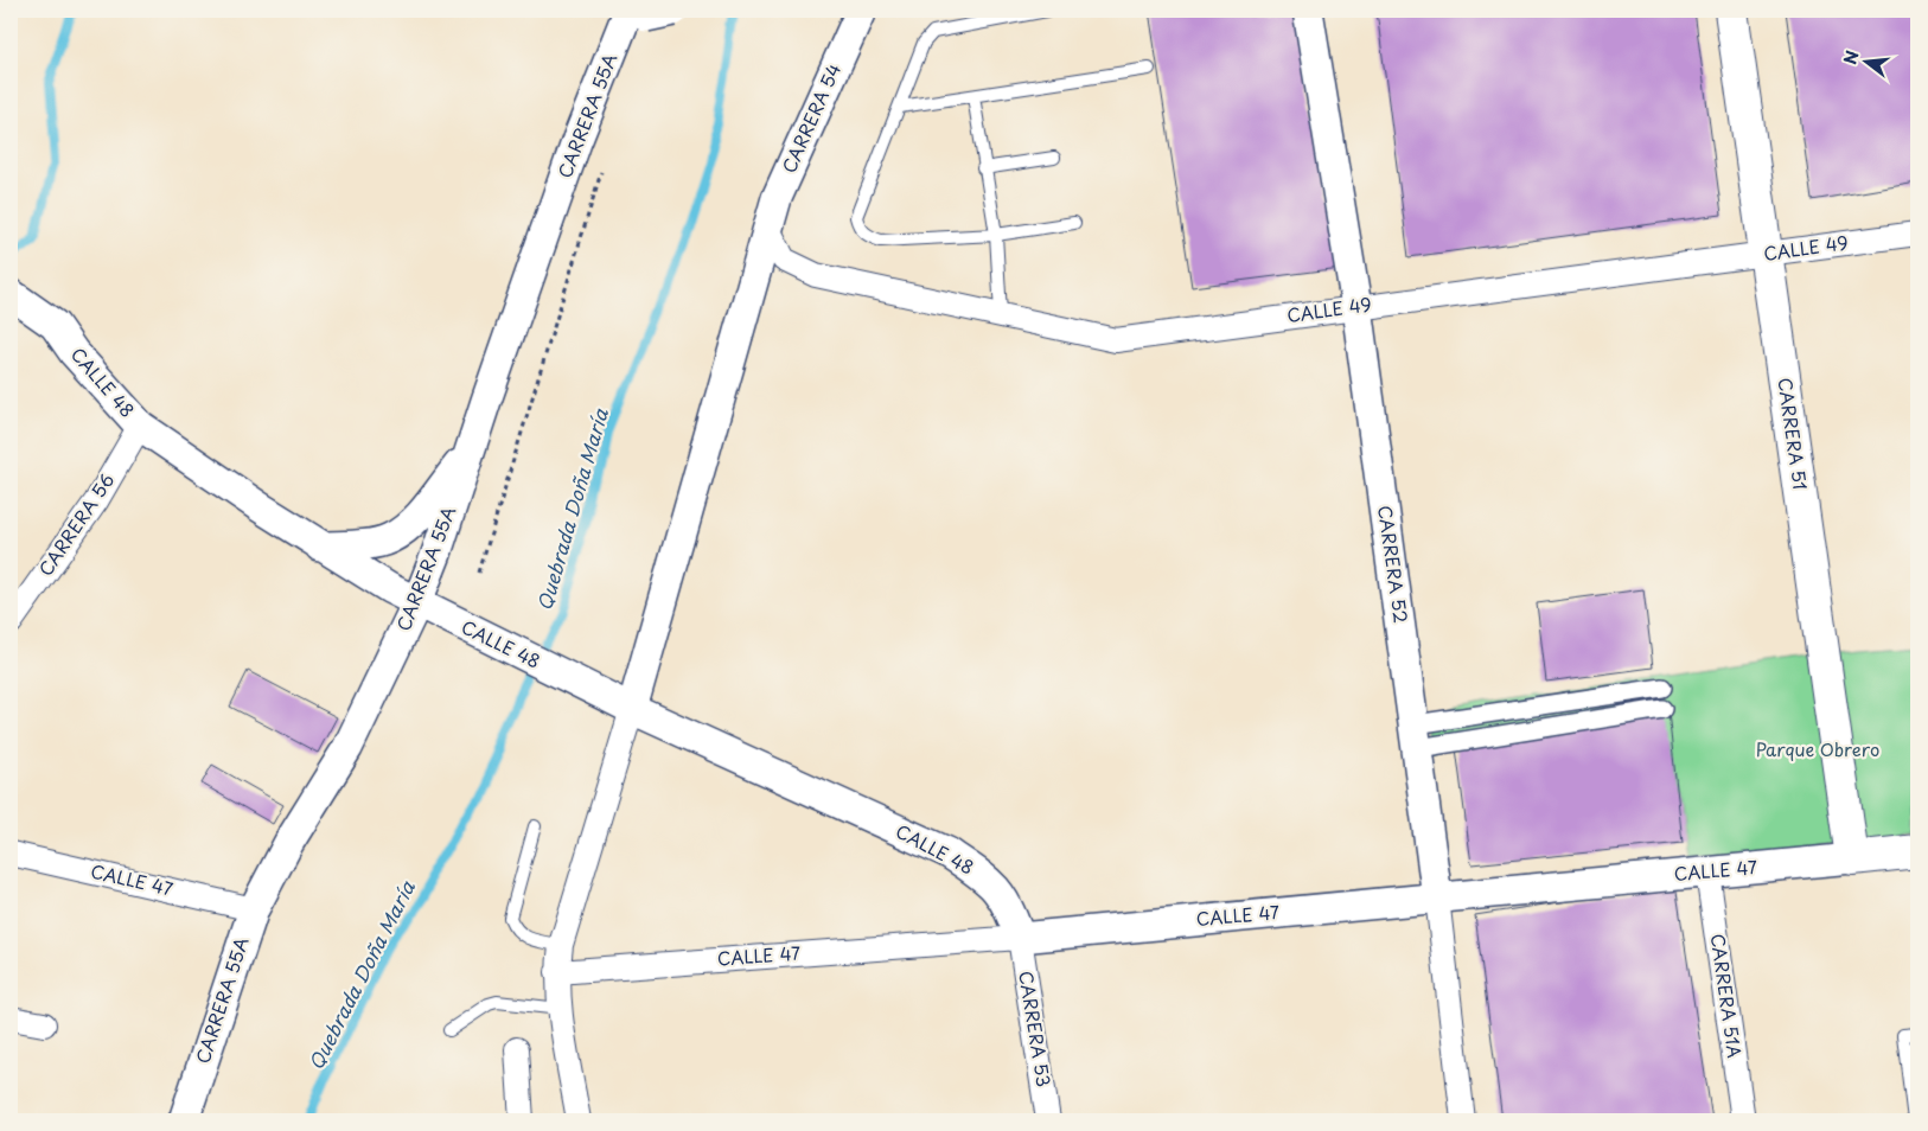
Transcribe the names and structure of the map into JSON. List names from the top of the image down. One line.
{"streets":{"main road":["CARRERA 51","CALLE 47"],"street":["CARRERA 55A","CARRERA 54","CALLE 49","CALLE 48","CARRERA 56","CARRERA 52","CARRERA 51A","CARRERA 53"]},"crossings":[["CARRERA 55A","CALLE 48"],["CARRERA 55A","CALLE 47"],["CARRERA 54","CALLE 49"],["CARRERA 54","CALLE 48"],["CALLE 49","CARRERA 51"],["CALLE 49","CARRERA 52"],["CALLE 48","CARRERA 56"],["CALLE 48","CALLE 47"],["CALLE 48","CARRERA 53"],["CARRERA 51","CALLE 47"],["CARRERA 52","CALLE 47"],["CALLE 47","CARRERA 51A"],["CALLE 47","CARRERA 53"]],"water":["Quebrada Doña María"],"parks":["Parque Obrero"],"north":"left"}
